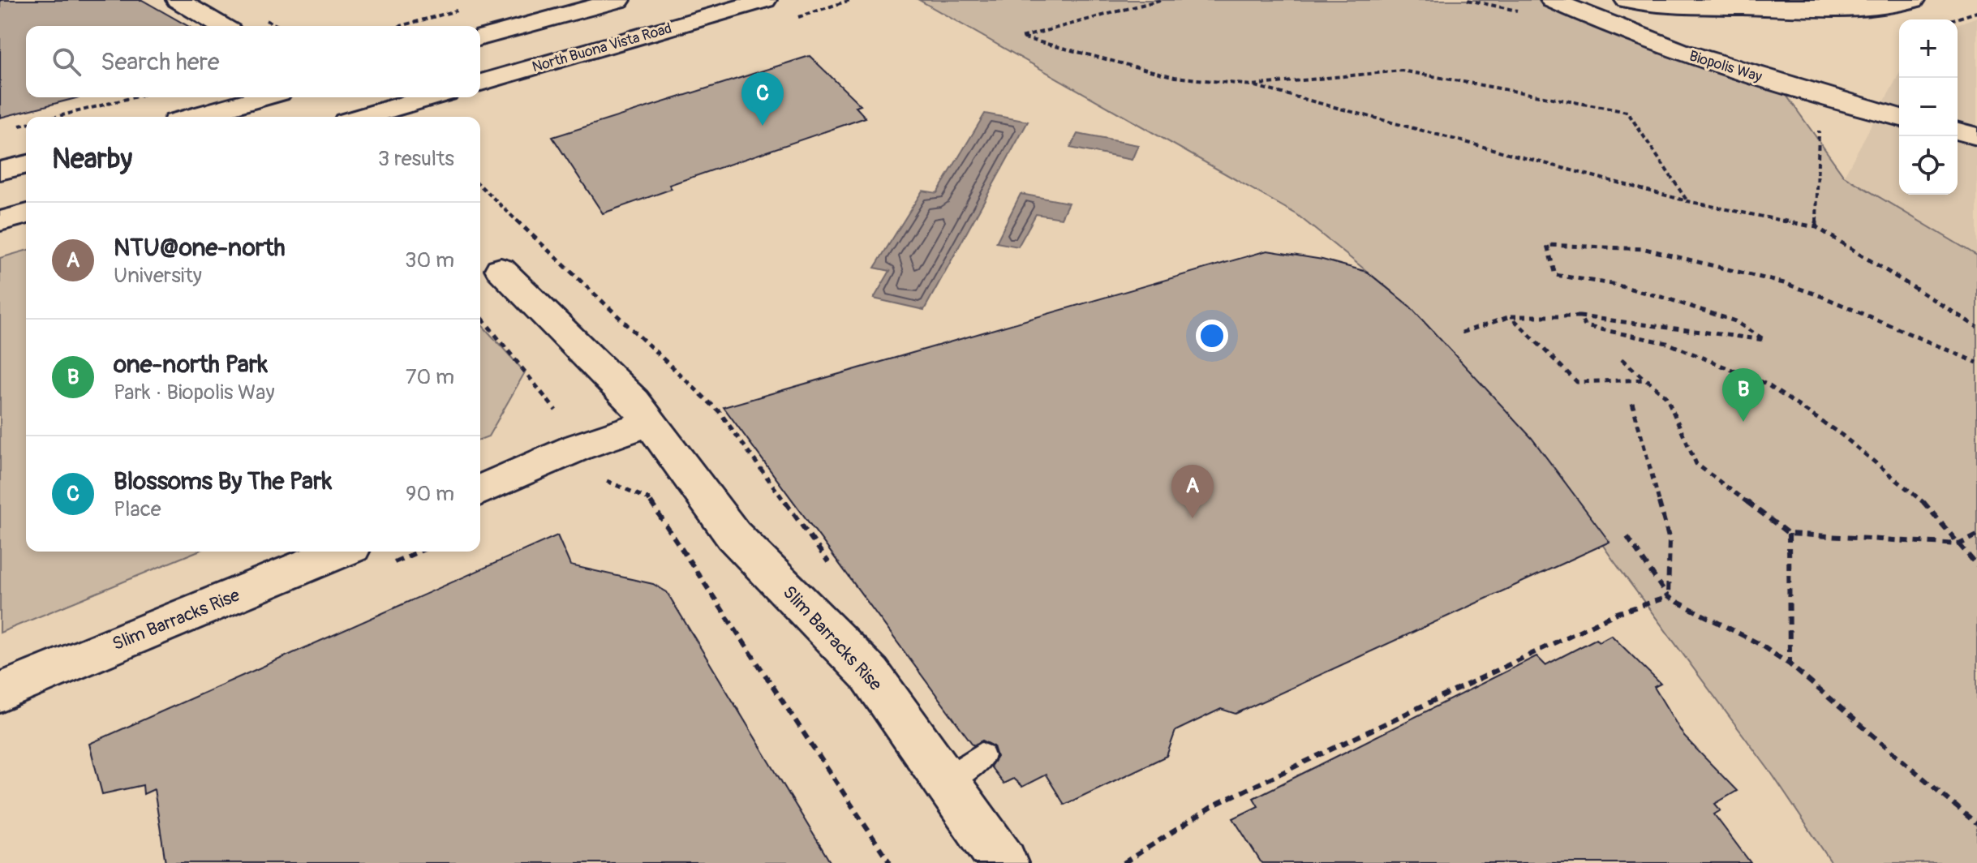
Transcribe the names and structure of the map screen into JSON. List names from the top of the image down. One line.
{"streets":{"street":["North Buona Vista Road","Biopolis Way","Slim Barracks Rise"]},"page":{"map_buttons":["+","−"],"search":"Search here","pins":["C","B","A"],"heading":["Nearby","3 results"],"list":[{"mark":"A","name":"NTU@one-north","note":"University","value":"30 m"},{"mark":"B","name":"one-north Park","note":"Park · Biopolis Way","value":"70 m"},{"mark":"C","name":"Blossoms By The Park","note":"Place","value":"90 m"}]}}
